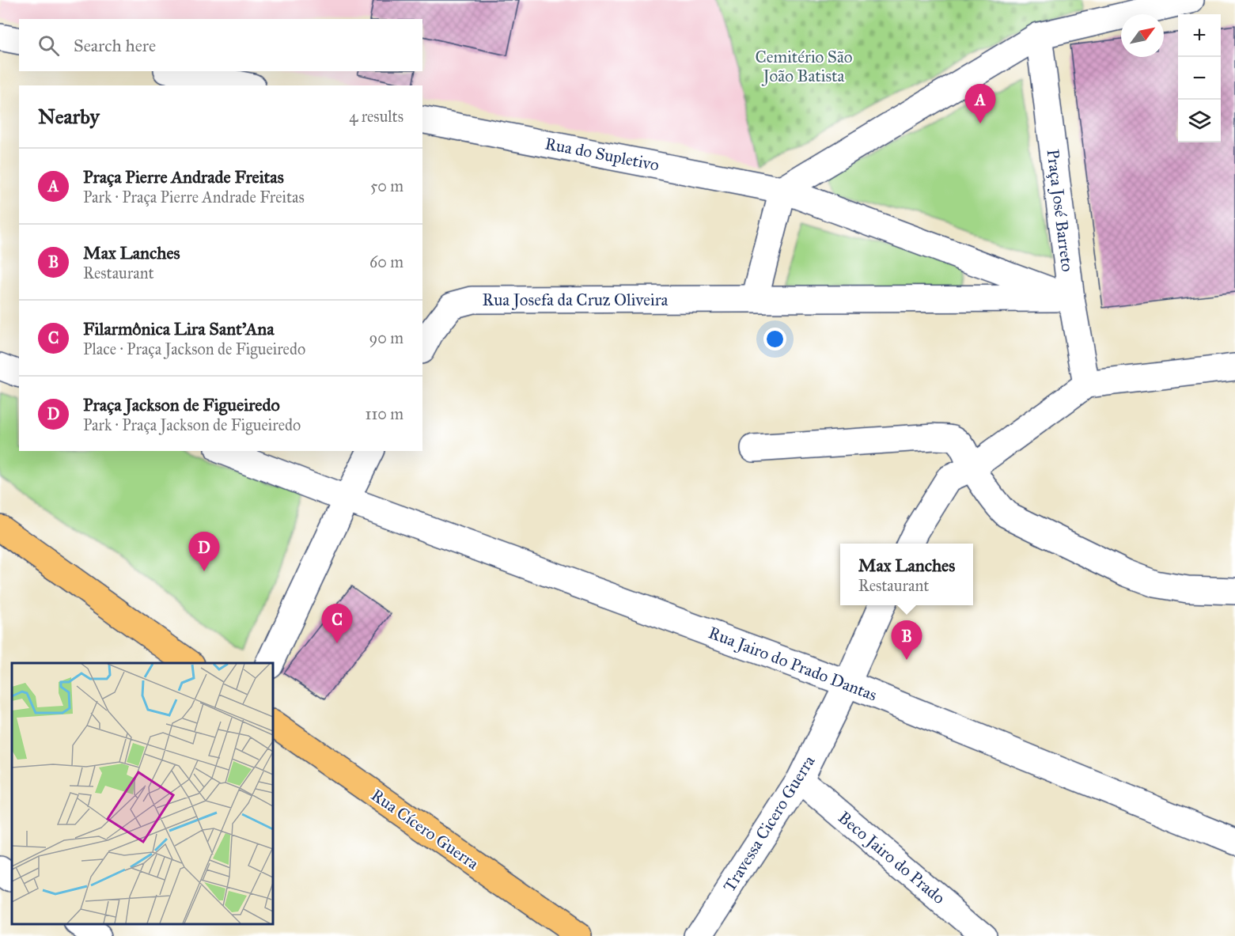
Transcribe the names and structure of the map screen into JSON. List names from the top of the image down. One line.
{"streets":{"main road":["Rua Cícero Guerra"],"street":["Rua do Supletivo","Praça José Barreto","Rua Josefa da Cruz Oliveira","Rua Jairo do Prado Dantas","Travessa Cicero Guerra","Beco Jairo do Prado"]},"crossings":[["Rua do Supletivo","Praça José Barreto"],["Rua do Supletivo","Rua Josefa da Cruz Oliveira"],["Praça José Barreto","Rua Josefa da Cruz Oliveira"],["Rua Jairo do Prado Dantas","Travessa Cicero Guerra"],["Travessa Cicero Guerra","Beco Jairo do Prado"]],"parks":["Cemitério São João Batista"],"north":"top right","page":{"map_buttons":["+","−"],"search":"Search here","pins":["A","D","C","B"],"heading":["Nearby","4 results"],"list":[{"mark":"A","name":"Praça Pierre Andrade Freitas","note":"Park · Praça Pierre Andrade Freitas","value":"50 m"},{"mark":"B","name":"Max Lanches","note":"Restaurant","value":"60 m"},{"mark":"C","name":"Filarmônica Lira Sant'Ana","note":"Place · Praça Jackson de Figueiredo","value":"90 m"},{"mark":"D","name":"Praça Jackson de Figueiredo","note":"Park · Praça Jackson de Figueiredo","value":"110 m"}],"popup":["Max Lanches","Restaurant"]}}
